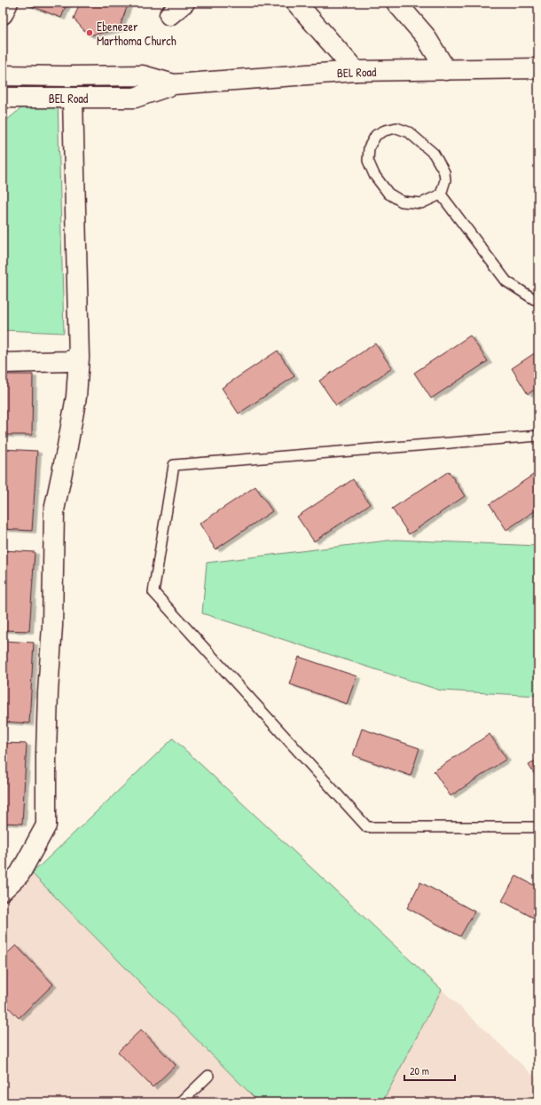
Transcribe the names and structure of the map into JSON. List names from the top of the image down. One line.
{"streets":{"street":["BEL Road"]},"places":["Ebenezer Marthoma Church"],"scale_bar":"20 m"}
